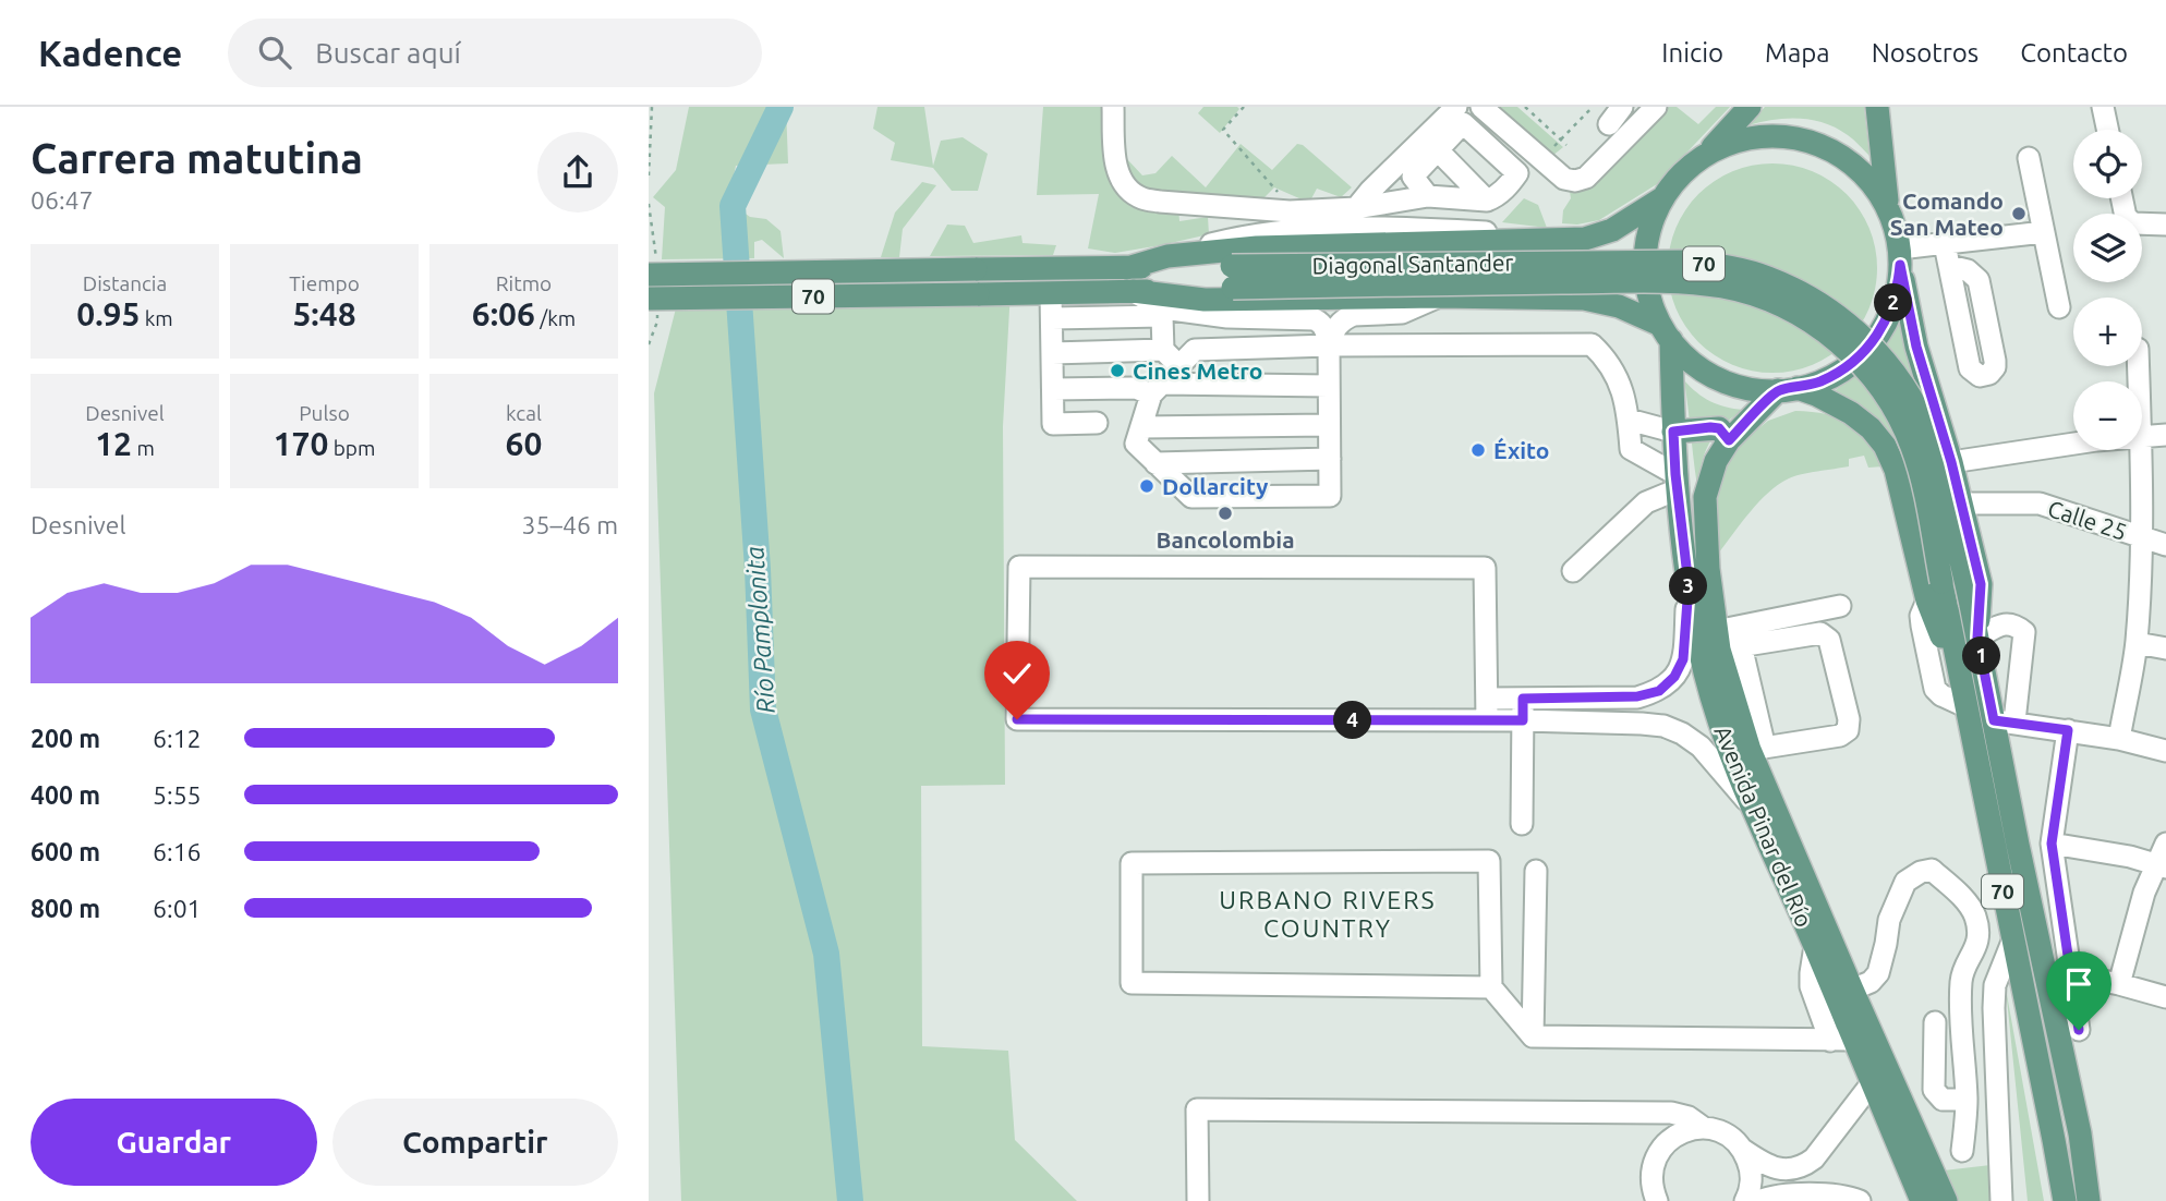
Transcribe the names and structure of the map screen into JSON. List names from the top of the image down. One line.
{"streets":{"main road":["Diagonal Santander","70","Avenida Pinar del Río"],"street":["Calle 25"]},"crossings":[["Diagonal Santander","70"]],"districts":["URBANO RIVERS COUNTRY"],"water":["Río Pamplonita"],"places":["Comando San Mateo","Cines Metro","Éxito","Dollarcity","Bancolombia"],"page":{"header":"Kadence","search":"Buscar aquí","nav":["Inicio","Mapa","Nosotros","Contacto"],"heading":["Carrera matutina","06:47"],"map_buttons":["+","−"],"stats":[["Distancia","0.95 km"],["Tiempo","5:48"],["Ritmo","6:06 /km"],["Desnivel","12 m"],["Pulso","170 bpm"],["kcal","60"]],"pins":["2","3","1","4"],"chart":["Desnivel","35–46 m"],"list":[{"name":"200 m","note":"6:12"},{"name":"400 m","note":"5:55"},{"name":"600 m","note":"6:16"},{"name":"800 m","note":"6:01"}],"buttons":["Guardar","Compartir"]}}
